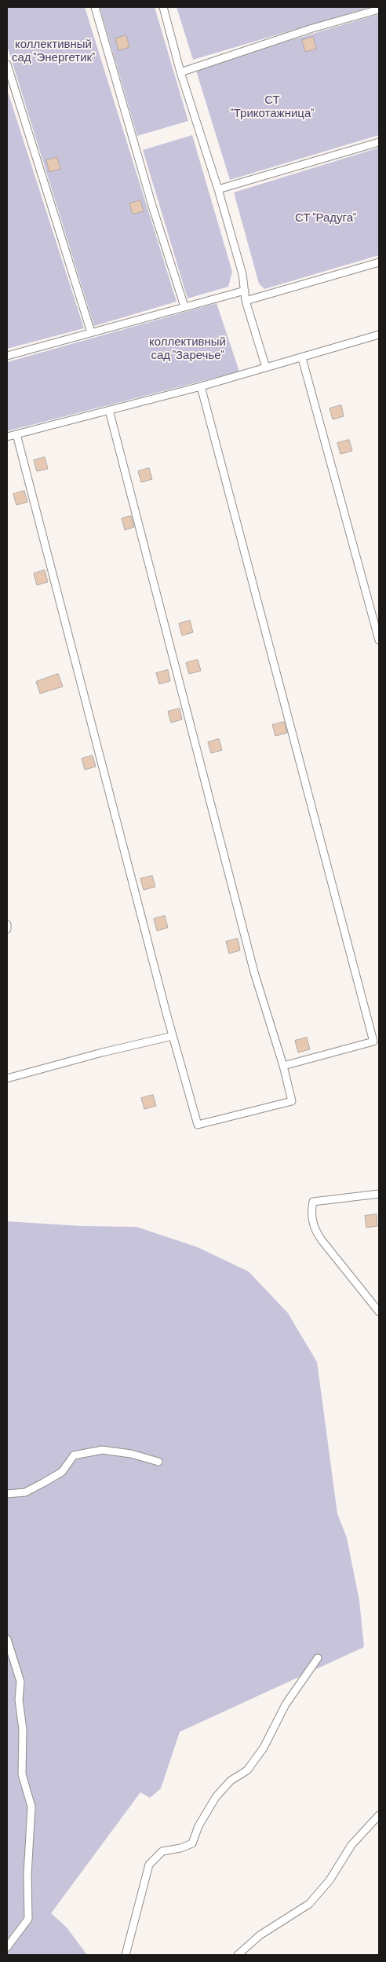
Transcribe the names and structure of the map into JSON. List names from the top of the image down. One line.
{"parks":["коллективный сад \"Энергетик\"","СТ \"Трикотажница\"","СТ \"Радуга\"","коллективный сад \"Заречье\""]}
